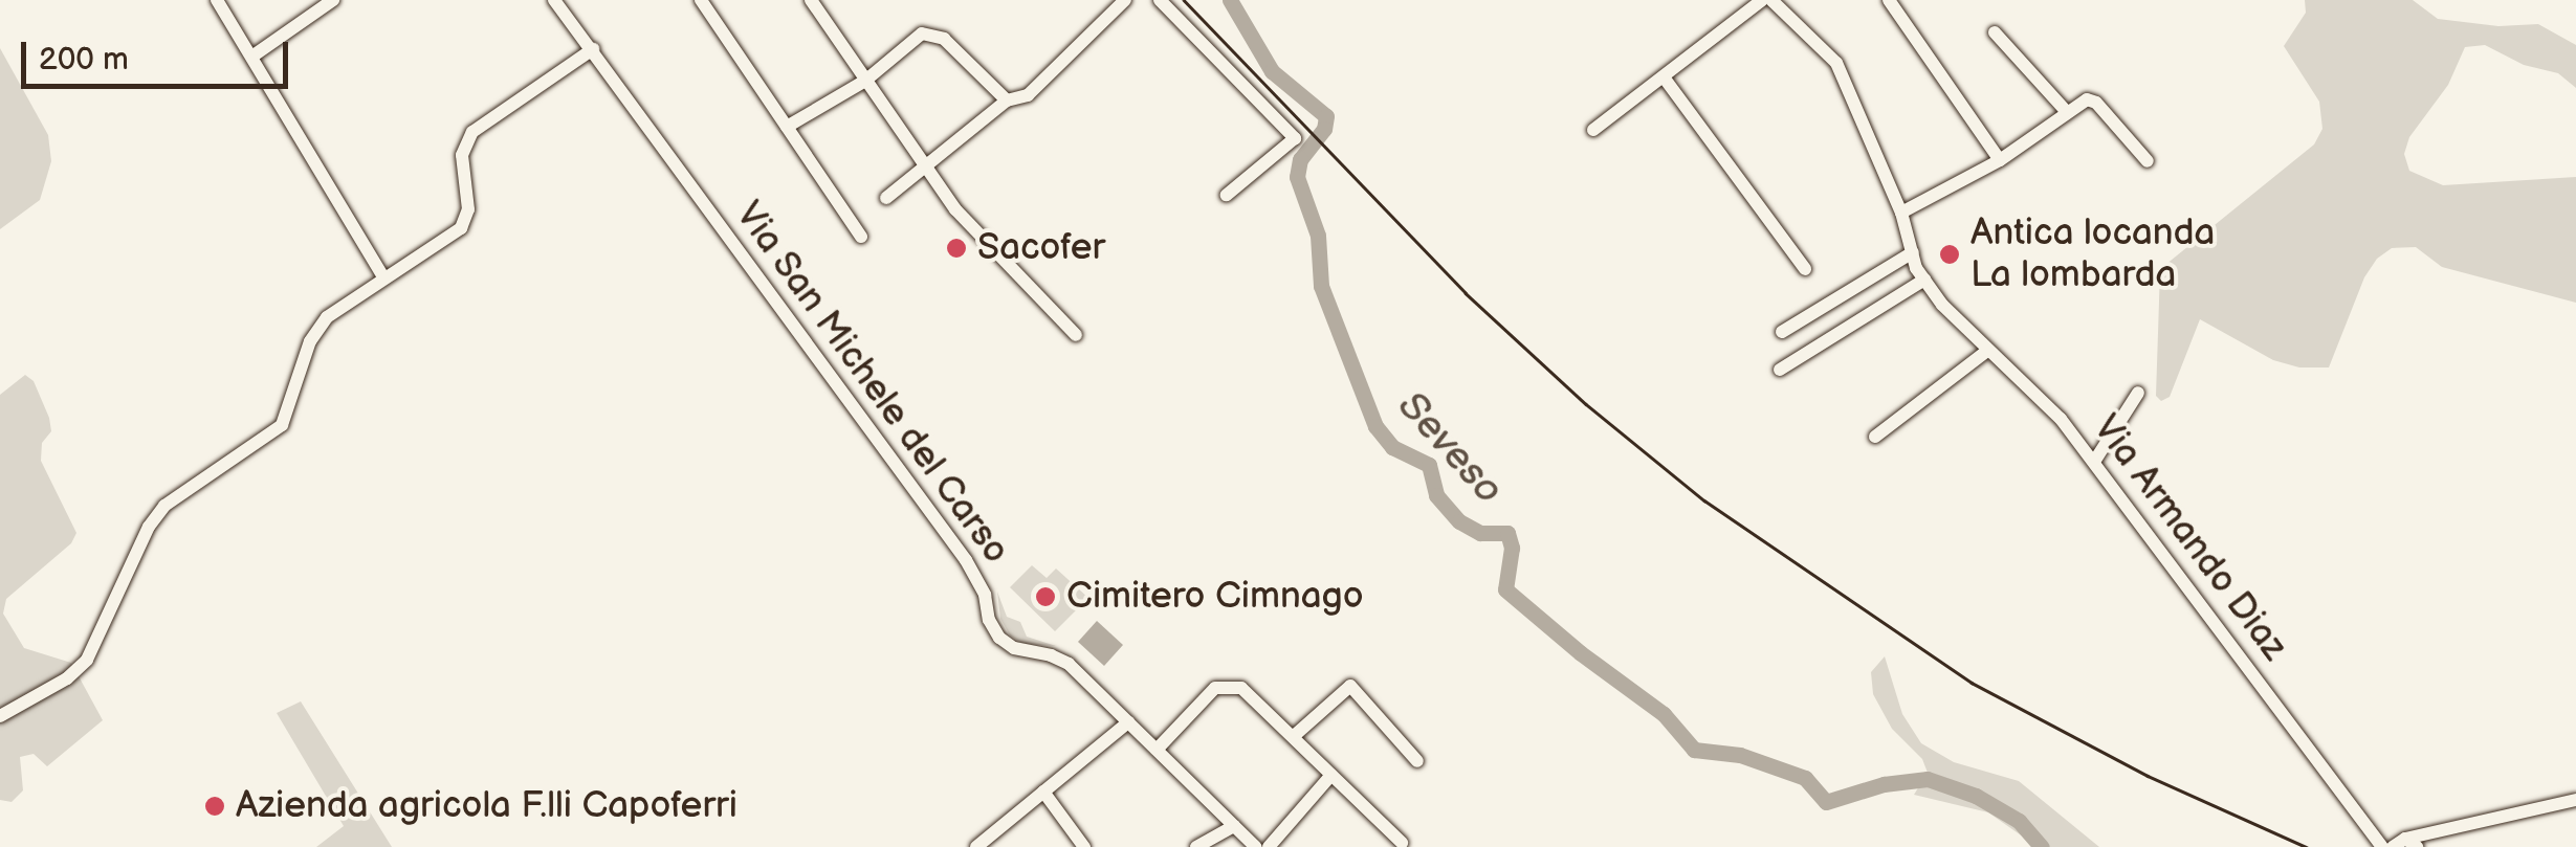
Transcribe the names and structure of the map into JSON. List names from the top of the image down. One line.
{"streets":{"street":["Via San Michele del Carso","Via Armando Diaz"]},"water":["Seveso"],"places":["Sacofer","Antica locanda La lombarda","Cimitero Cimnago","Azienda agricola F.lli Capoferri"],"scale_bar":"200 m"}
